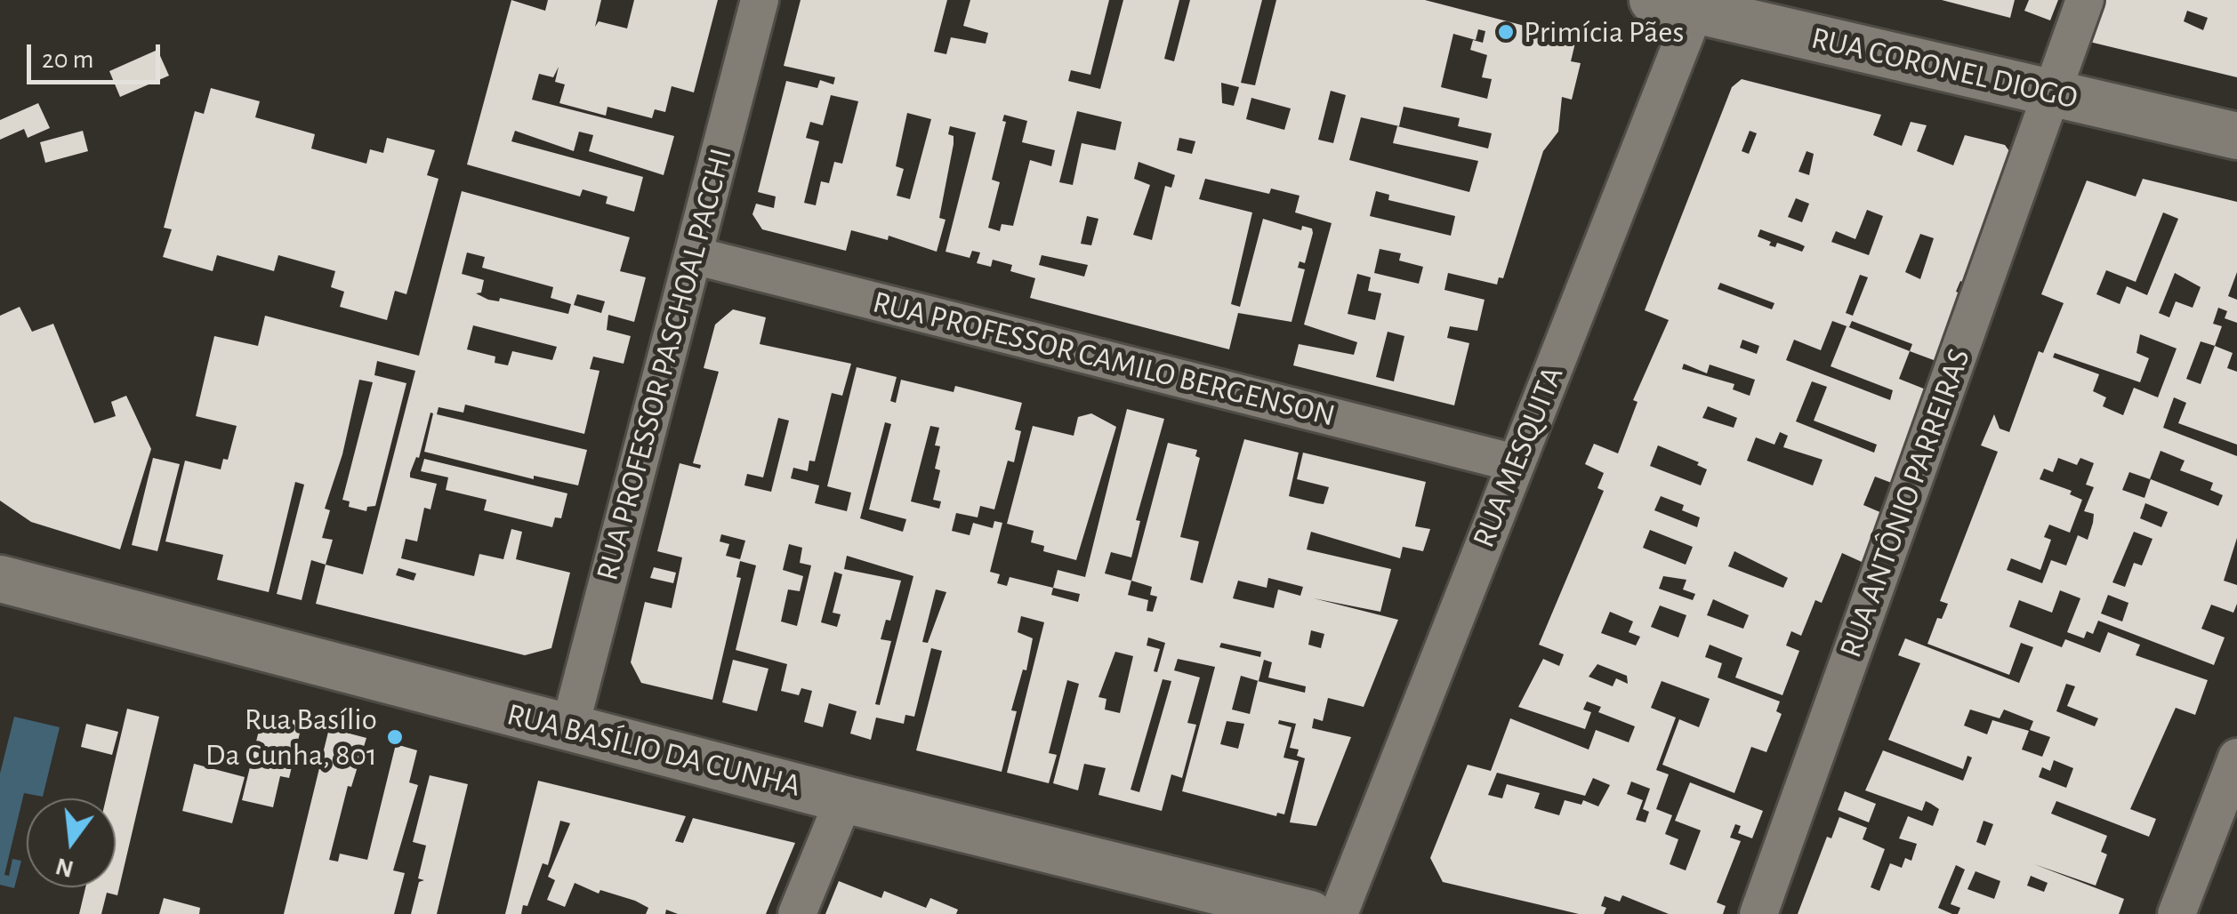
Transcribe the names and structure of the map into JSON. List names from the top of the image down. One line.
{"streets":{"street":["RUA CORONEL DIOGO","RUA PROFESSOR CAMILO BERGENSON","RUA PROFESSOR PASCHOAL PACCHI","RUA MESQUITA","RUA ANTÔNIO PARREIRAS","RUA BASÍLIO DA CUNHA"]},"crossings":[["RUA CORONEL DIOGO","RUA MESQUITA"],["RUA CORONEL DIOGO","RUA ANTÔNIO PARREIRAS"],["RUA PROFESSOR CAMILO BERGENSON","RUA PROFESSOR PASCHOAL PACCHI"],["RUA PROFESSOR CAMILO BERGENSON","RUA MESQUITA"],["RUA PROFESSOR PASCHOAL PACCHI","RUA BASÍLIO DA CUNHA"]],"places":["Primícia Pães","Rua Basílio Da Cunha, 801"],"scale_bar":"20 m","north":"bottom"}
